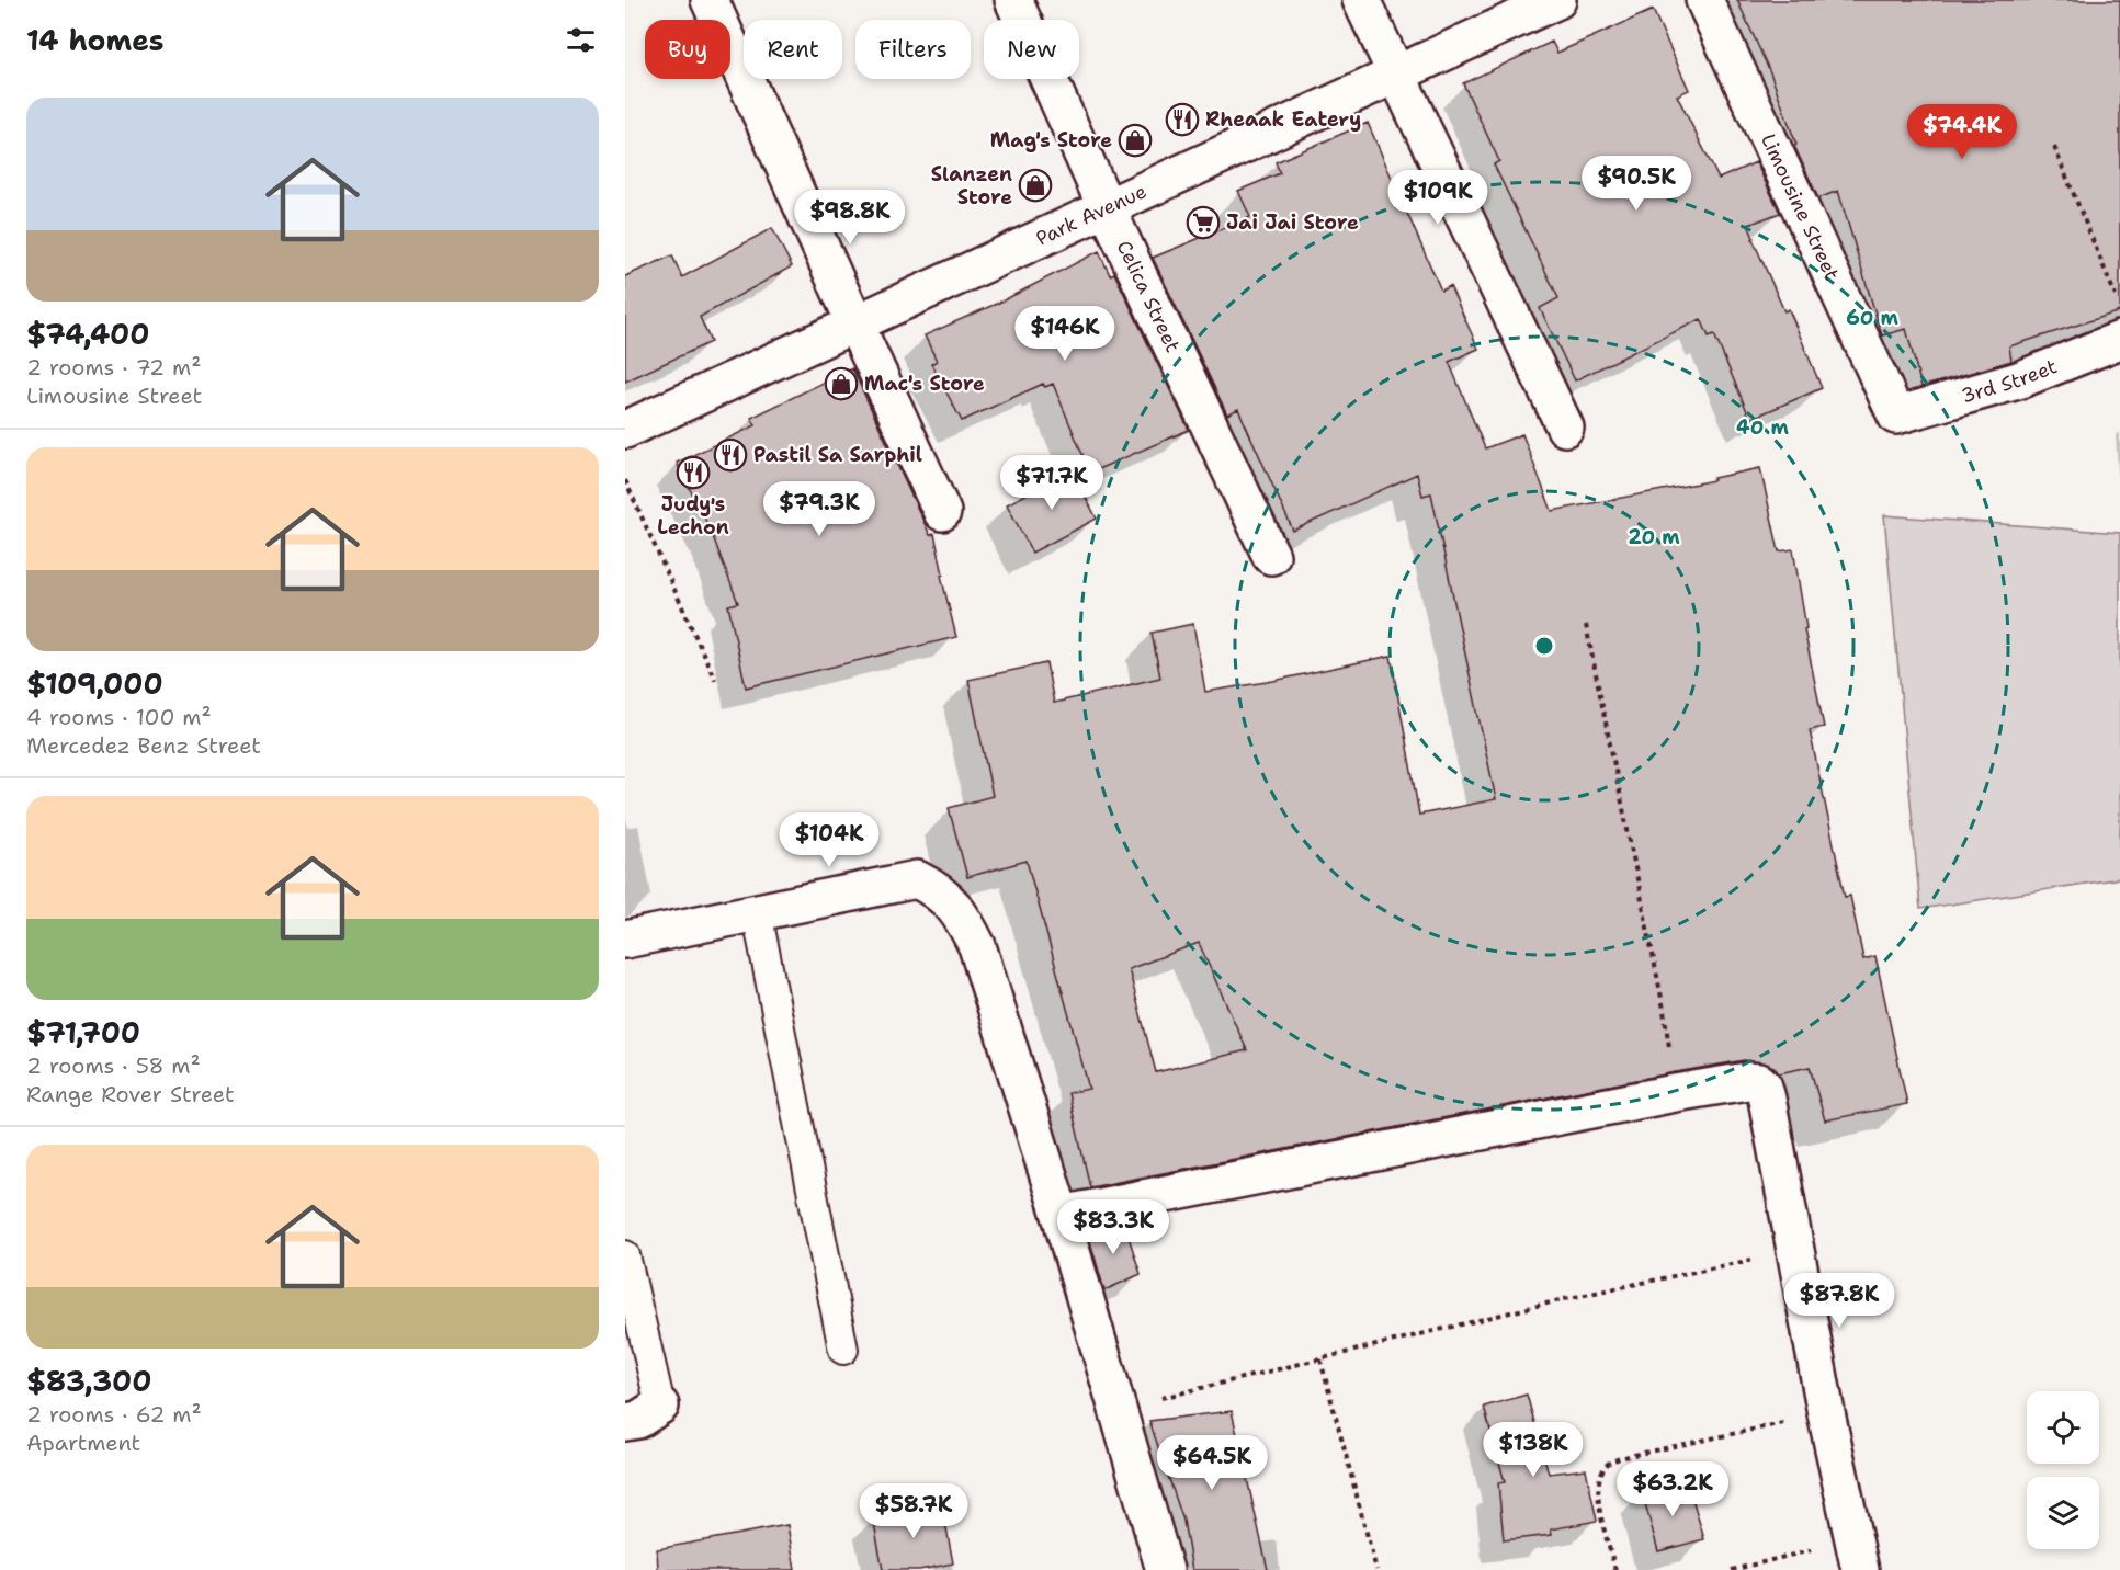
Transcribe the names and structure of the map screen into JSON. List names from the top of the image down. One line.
{"streets":{"street":["Limousine Street","Park Avenue","Celica Street","3rd Street"]},"crossings":[["Limousine Street","3rd Street"],["Park Avenue","Celica Street"]],"places":{"restaurant":["Rheaak Eatery","Pastil Sa Sarphil","Judy's Lechon"],"shop":["Mag's Store","Slanzen Store","Mac's Store"],"supermarket":["Jai Jai Store"]},"page":{"heading":"14 homes","chip":["Buy","Rent","Filters","New"],"list":[{"name":"$74,400","note":"2 rooms · 72 m² · Limousine Street"},{"name":"$109,000","note":"4 rooms · 100 m² · Mercedez Benz Street"},{"name":"$71,700","note":"2 rooms · 58 m² · Range Rover Street"},{"name":"$83,300","note":"2 rooms · 62 m² · Apartment"}],"price":["$74.4K","$90.5K","$109K","$98.8K","$146K","$71.7K","$79.3K","$104K","$83.3K","$87.8K","$138K","$64.5K","$63.2K","$58.7K"]},"rings":["60 m","40 m","20 m"]}
